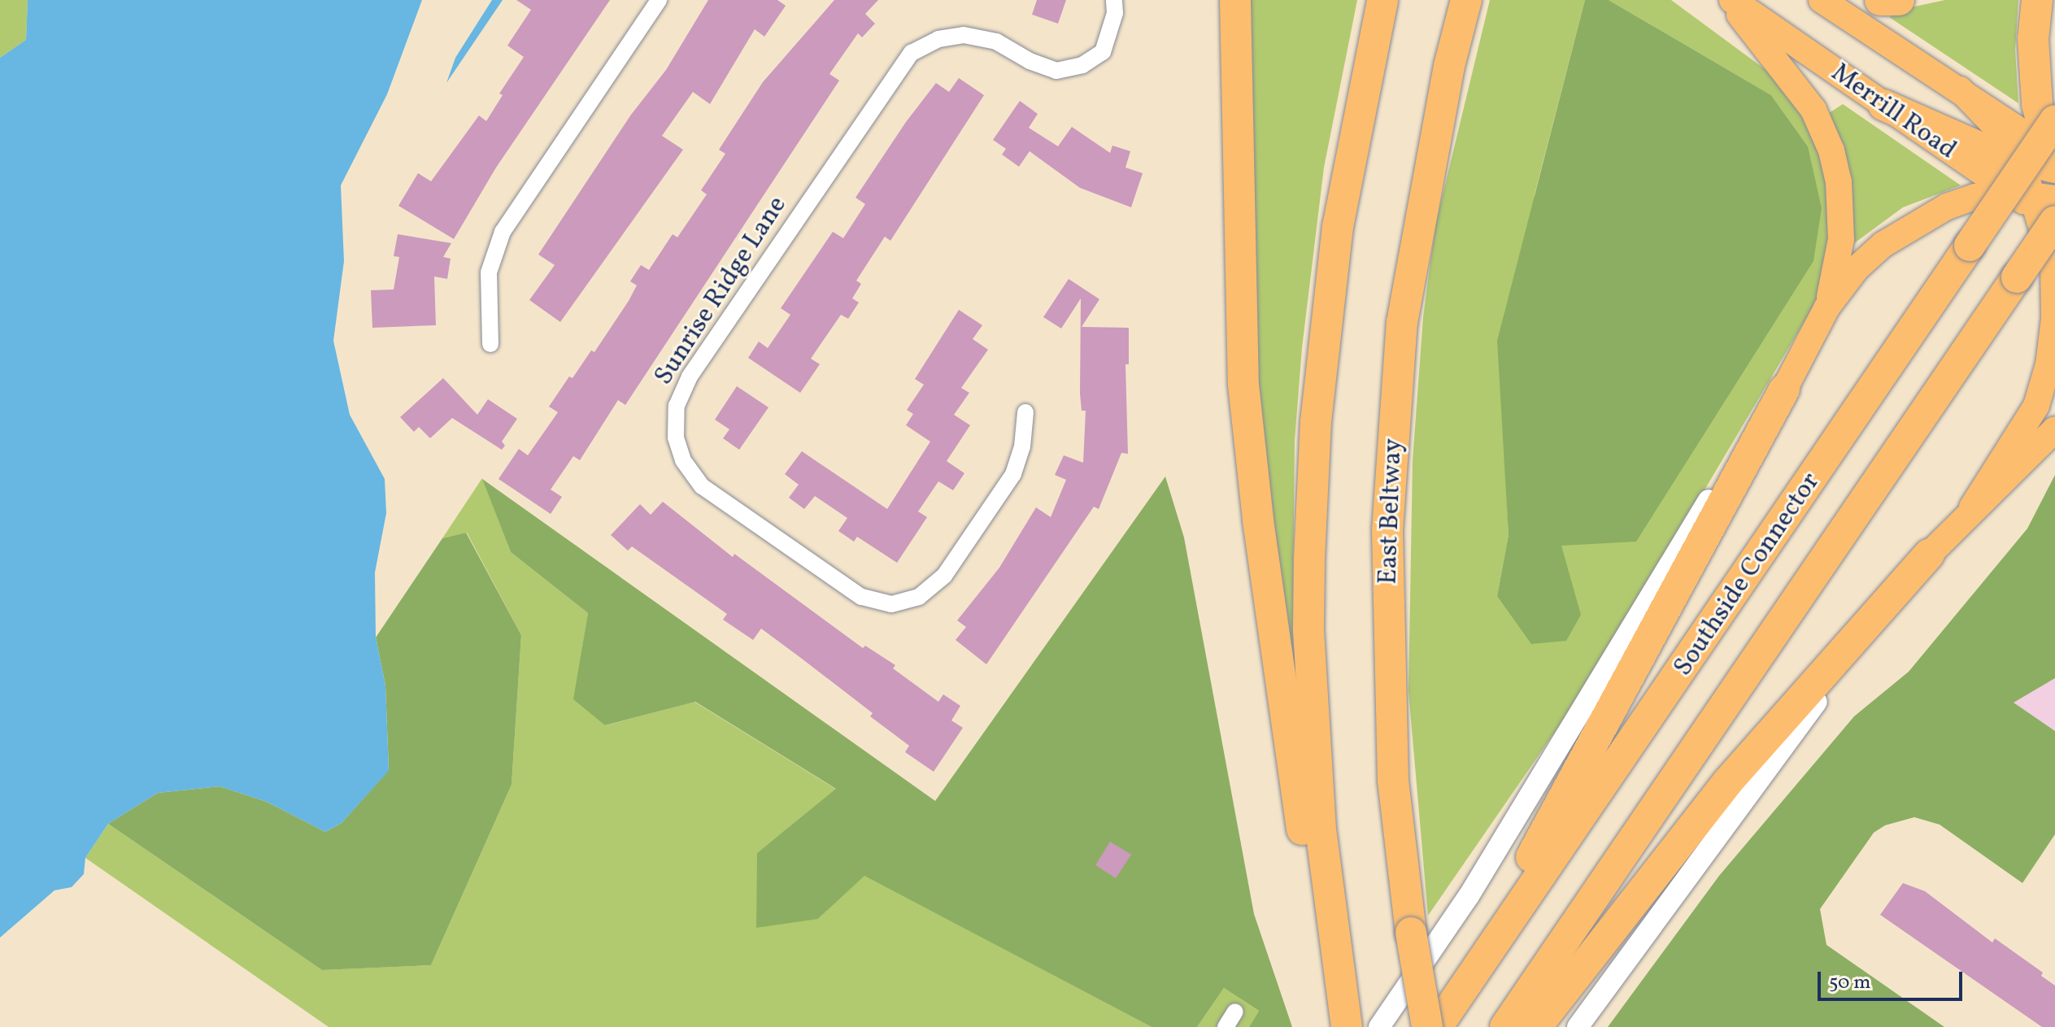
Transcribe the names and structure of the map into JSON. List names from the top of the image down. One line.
{"streets":{"highway":["East Beltway","Southside Connector"],"main road":["Merrill Road"],"street":["Sunrise Ridge Lane"]},"crossings":[["Merrill Road","Southside Connector"]],"scale_bar":"50 m"}
